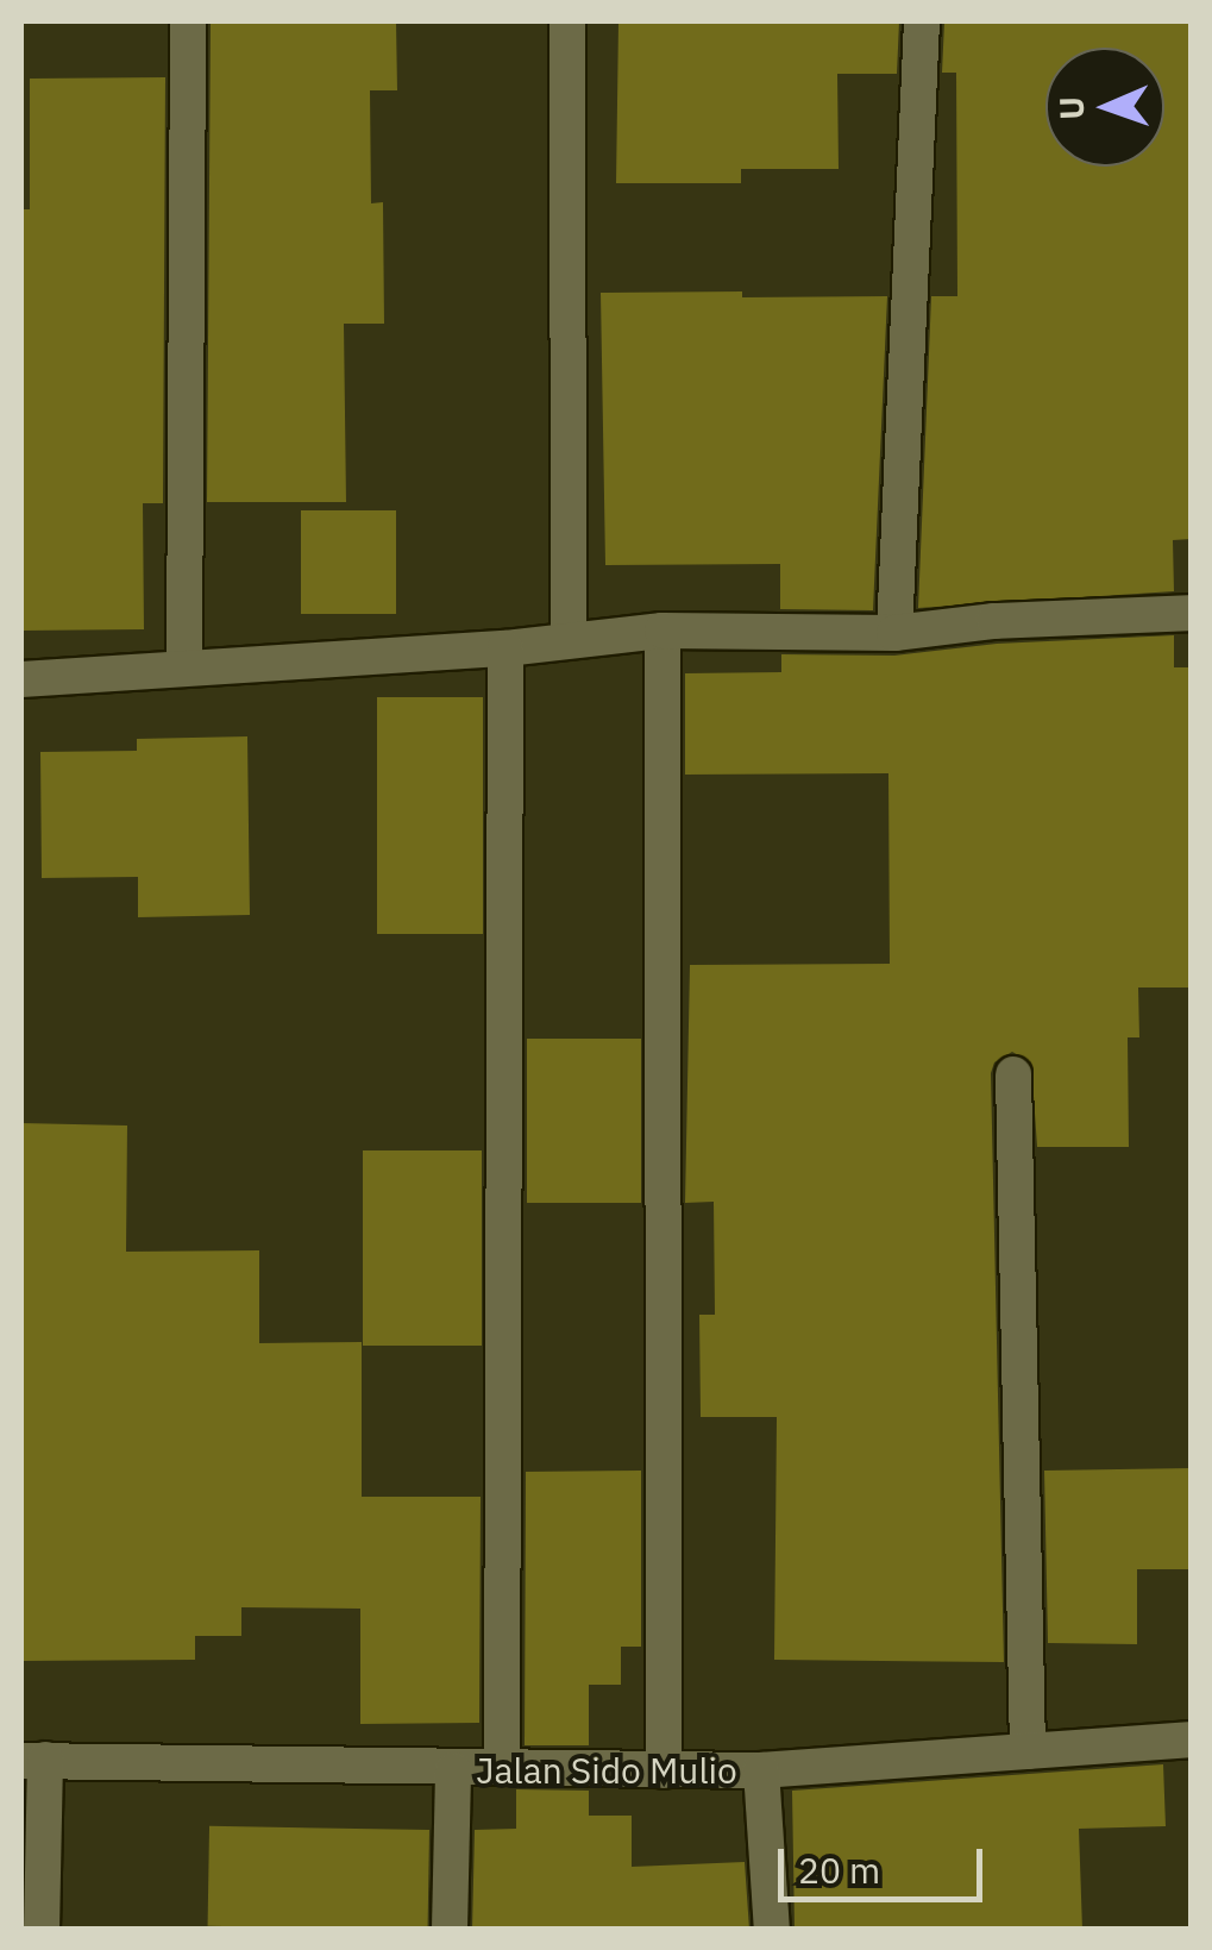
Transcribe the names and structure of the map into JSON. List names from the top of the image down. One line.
{"streets":{"street":["Jalan Sido Mulio"]},"scale_bar":"20 m","north":"left"}
